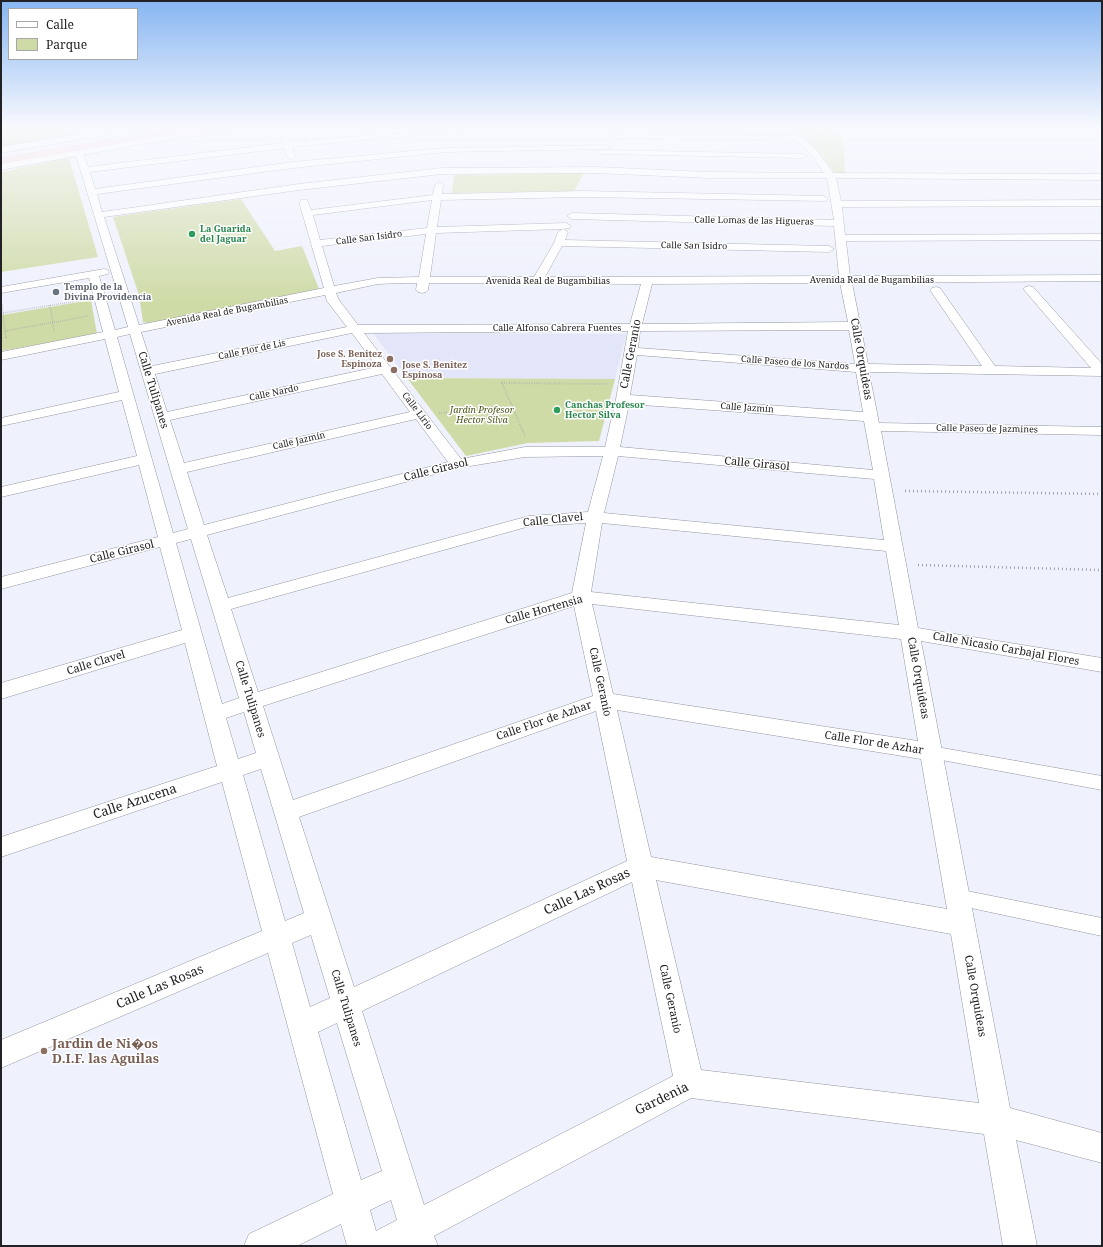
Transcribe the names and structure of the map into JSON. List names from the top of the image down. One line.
{"streets":{"street":["Calle Lomas de las Higueras","Calle San Isidro","Avenida Real de Bugambilias","Calle Alfonso Cabrera Fuentes","Calle Flor de Lis","Calle Geranio","Calle Orquideas","Calle Paseo de los Nardos","Calle Tulipanes","Calle Nardo","Calle Jazmín","Calle Lirio","Calle Paseo de Jazmines","Calle Girasol","Calle Clavel","Calle Hortensia","Calle Nicasio Carbajal Flores","Calle Flor de Azhar","Calle Azucena","Calle Las Rosas","Gardenia"]},"crossings":[["Calle Lomas de las Higueras","Calle San Isidro"],["Calle Lomas de las Higueras","Calle Orquideas"],["Avenida Real de Bugambilias","Calle Geranio"],["Avenida Real de Bugambilias","Calle Orquideas"],["Avenida Real de Bugambilias","Calle Tulipanes"],["Avenida Real de Bugambilias","Calle Lirio"],["Calle Alfonso Cabrera Fuentes","Calle Flor de Lis"],["Calle Alfonso Cabrera Fuentes","Calle Geranio"],["Calle Alfonso Cabrera Fuentes","Calle Orquideas"],["Calle Alfonso Cabrera Fuentes","Calle Lirio"],["Calle Flor de Lis","Calle Tulipanes"],["Calle Flor de Lis","Calle Lirio"],["Calle Geranio","Calle Paseo de los Nardos"],["Calle Geranio","Calle Jazmín"],["Calle Geranio","Calle Girasol"],["Calle Geranio","Calle Clavel"],["Calle Geranio","Calle Hortensia"],["Calle Geranio","Calle Flor de Azhar"],["Calle Geranio","Calle Las Rosas"],["Calle Geranio","Gardenia"],["Calle Orquideas","Calle Paseo de los Nardos"],["Calle Orquideas","Calle Jazmín"],["Calle Orquideas","Calle Paseo de Jazmines"],["Calle Orquideas","Calle Girasol"],["Calle Orquideas","Calle Clavel"],["Calle Orquideas","Calle Hortensia"],["Calle Orquideas","Calle Nicasio Carbajal Flores"],["Calle Orquideas","Calle Flor de Azhar"],["Calle Orquideas","Calle Las Rosas"],["Calle Orquideas","Gardenia"],["Calle Tulipanes","Calle Nardo"],["Calle Tulipanes","Calle Jazmín"],["Calle Tulipanes","Calle Girasol"],["Calle Tulipanes","Calle Clavel"],["Calle Tulipanes","Calle Hortensia"],["Calle Tulipanes","Calle Flor de Azhar"],["Calle Tulipanes","Calle Azucena"],["Calle Tulipanes","Calle Las Rosas"],["Calle Tulipanes","Gardenia"],["Calle Nardo","Calle Lirio"],["Calle Jazmín","Calle Lirio"],["Calle Jazmín","Calle Paseo de Jazmines"],["Calle Lirio","Calle Girasol"],["Calle Hortensia","Calle Nicasio Carbajal Flores"]],"parks":["Jardín Profesor Hector Silva"],"places":["La Guarida del Jaguar","Templo de la Divina Providencia","Jose S. Benitez Espinoza","Jose S. Benitez Espinosa","Canchas Profesor Hector Silva","Jardin de Ni�os D.I.F. las Aguilas"],"legend":["Calle","Parque"]}
